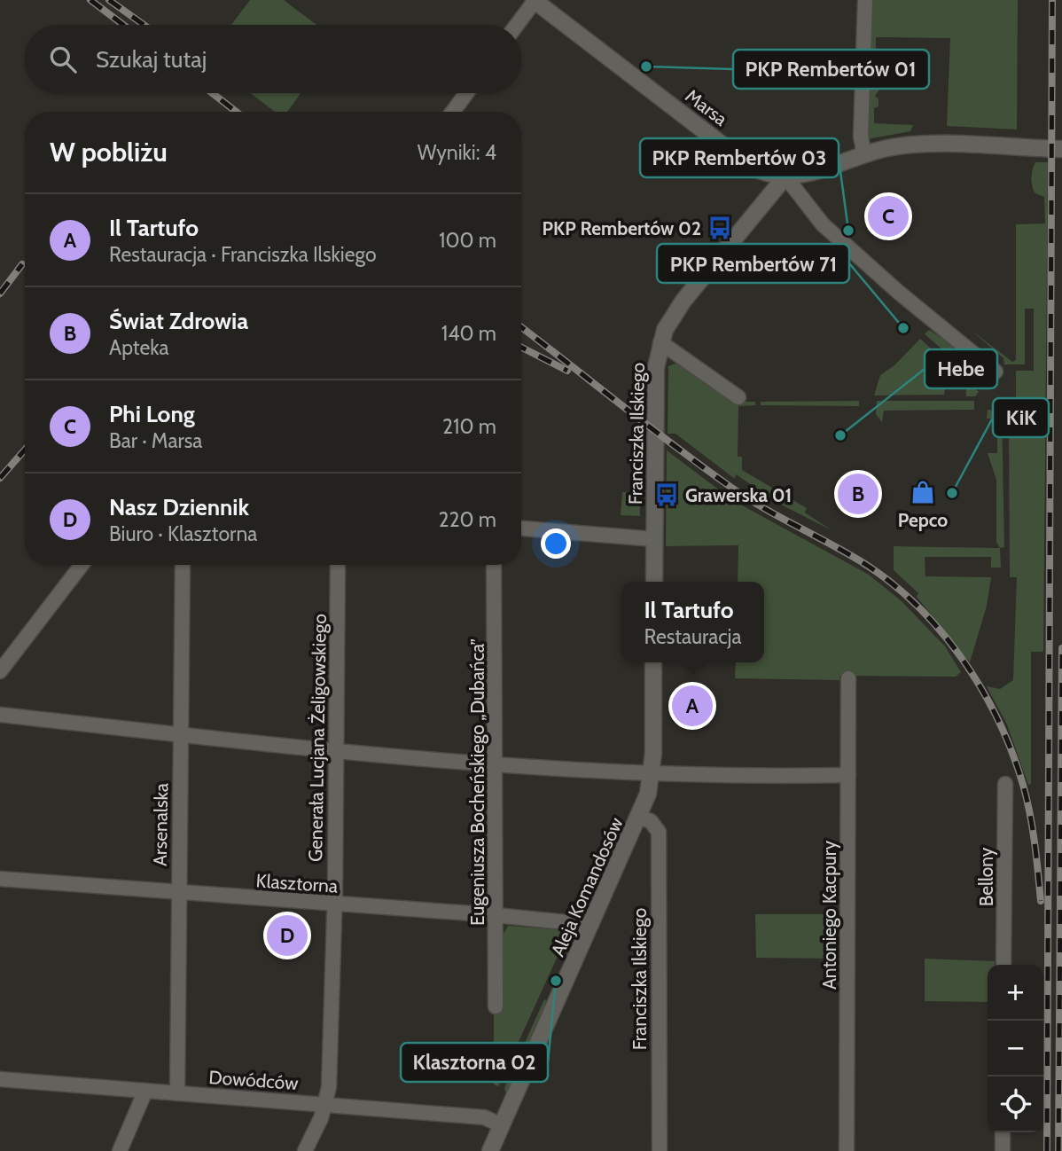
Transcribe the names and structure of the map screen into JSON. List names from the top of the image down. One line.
{"streets":{"street":["Marsa","Franciszka Ilskiego","Generała Lucjana Żeligowskiego","Eugeniusza Bocheńskiego „Dubańca”","Arsenalska","Bellony","Klasztorna","Aleja Komandosów","Antoniego Kacpury","Dowódców"]},"crossings":[["Marsa","Franciszka Ilskiego"],["Franciszka Ilskiego","Aleja Komandosów"],["Generała Lucjana Żeligowskiego","Klasztorna"],["Generała Lucjana Żeligowskiego","Dowódców"],["Eugeniusza Bocheńskiego „Dubańca”","Klasztorna"],["Arsenalska","Klasztorna"],["Arsenalska","Dowódców"],["Klasztorna","Aleja Komandosów"],["Aleja Komandosów","Dowódców"]],"places":{"other":["PKP Rembertów 01","PKP Rembertów 03","PKP Rembertów 71","Hebe","KiK","Klasztorna 02"],"bus stop":["PKP Rembertów 02","Grawerska 01"],"shop":["Pepco"]},"page":{"search":"Szukaj tutaj","heading":["W pobliżu","Wyniki: 4"],"pins":["C","B","A","D"],"list":[{"mark":"A","name":"Il Tartufo","note":"Restauracja · Franciszka Ilskiego","value":"100 m"},{"mark":"B","name":"Świat Zdrowia","note":"Apteka","value":"140 m"},{"mark":"C","name":"Phi Long","note":"Bar · Marsa","value":"210 m"},{"mark":"D","name":"Nasz Dziennik","note":"Biuro · Klasztorna","value":"220 m"}],"popup":["Il Tartufo","Restauracja"],"map_buttons":["+","−"]}}
